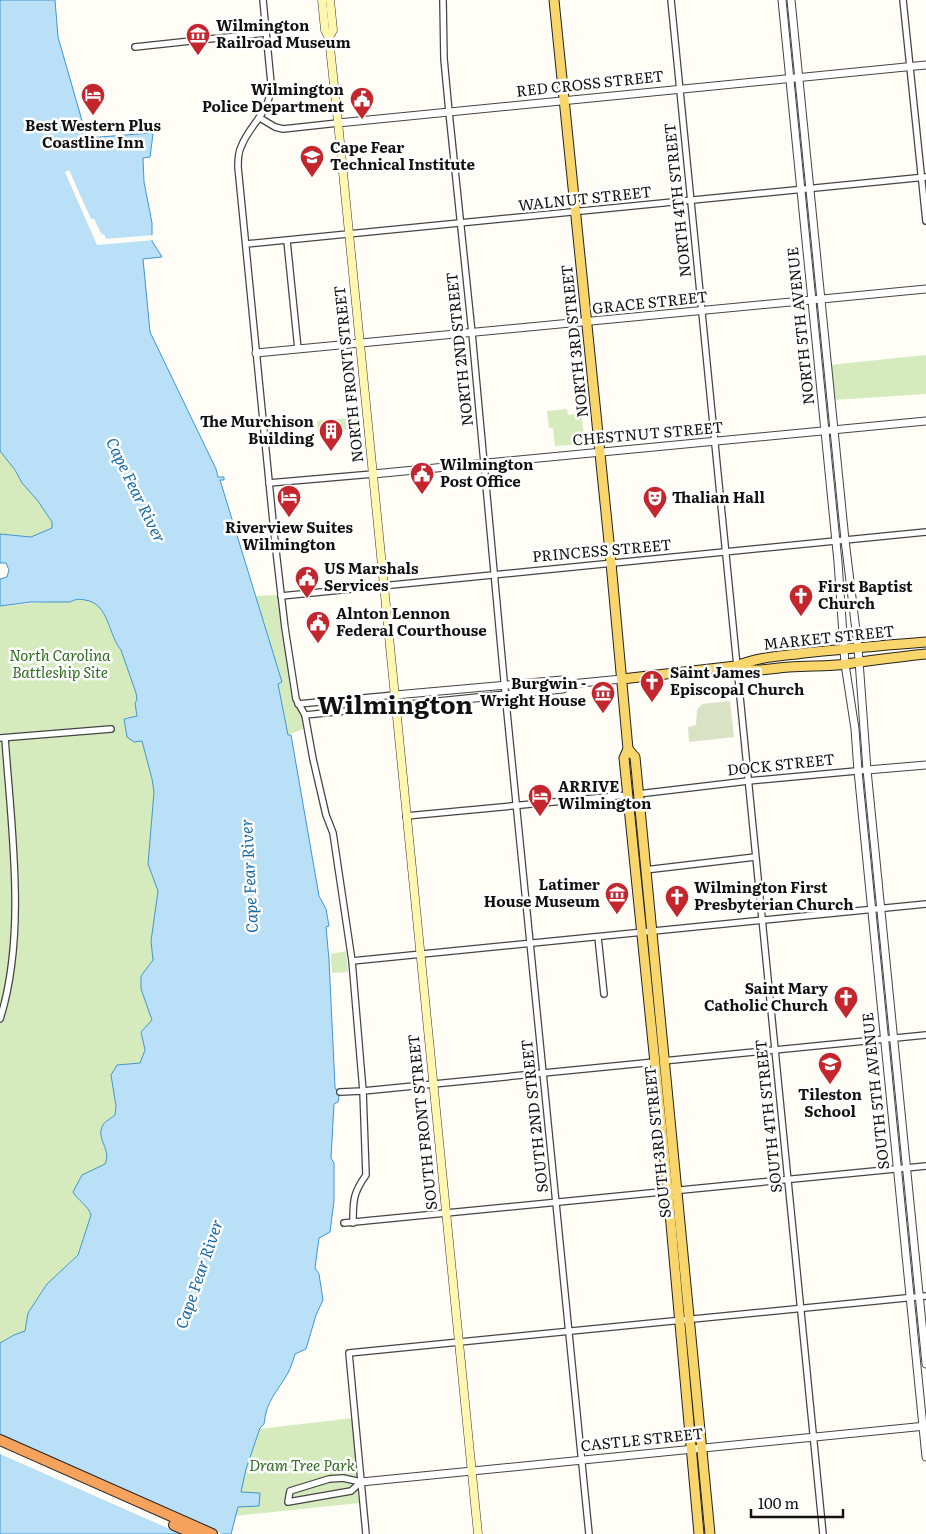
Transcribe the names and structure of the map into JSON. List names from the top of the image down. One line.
{"streets":{"main road":["NORTH 3RD STREET","NORTH FRONT STREET","MARKET STREET","SOUTH FRONT STREET","SOUTH 3RD STREET"],"street":["RED CROSS STREET","WALNUT STREET","NORTH 4TH STREET","GRACE STREET","NORTH 5TH AVENUE","NORTH 2ND STREET","CHESTNUT STREET","PRINCESS STREET","DOCK STREET","SOUTH 5TH AVENUE","SOUTH 2ND STREET","SOUTH 4TH STREET","CASTLE STREET"]},"crossings":[["RED CROSS STREET","NORTH 4TH STREET"],["RED CROSS STREET","NORTH 5TH AVENUE"],["RED CROSS STREET","NORTH 3RD STREET"],["RED CROSS STREET","NORTH 2ND STREET"],["RED CROSS STREET","NORTH FRONT STREET"],["WALNUT STREET","NORTH 4TH STREET"],["WALNUT STREET","NORTH 5TH AVENUE"],["WALNUT STREET","NORTH 3RD STREET"],["WALNUT STREET","NORTH 2ND STREET"],["WALNUT STREET","NORTH FRONT STREET"],["NORTH 4TH STREET","GRACE STREET"],["NORTH 4TH STREET","CHESTNUT STREET"],["NORTH 4TH STREET","PRINCESS STREET"],["NORTH 4TH STREET","MARKET STREET"],["NORTH 4TH STREET","SOUTH 4TH STREET"],["GRACE STREET","NORTH 5TH AVENUE"],["GRACE STREET","NORTH 3RD STREET"],["GRACE STREET","NORTH 2ND STREET"],["GRACE STREET","NORTH FRONT STREET"],["NORTH 5TH AVENUE","CHESTNUT STREET"],["NORTH 5TH AVENUE","PRINCESS STREET"],["NORTH 5TH AVENUE","MARKET STREET"],["NORTH 5TH AVENUE","SOUTH 5TH AVENUE"],["NORTH 3RD STREET","CHESTNUT STREET"],["NORTH 3RD STREET","PRINCESS STREET"],["NORTH 3RD STREET","MARKET STREET"],["NORTH 3RD STREET","SOUTH 3RD STREET"],["NORTH 2ND STREET","CHESTNUT STREET"],["NORTH 2ND STREET","PRINCESS STREET"],["NORTH 2ND STREET","MARKET STREET"],["NORTH 2ND STREET","SOUTH 2ND STREET"],["NORTH FRONT STREET","CHESTNUT STREET"],["NORTH FRONT STREET","PRINCESS STREET"],["NORTH FRONT STREET","MARKET STREET"],["NORTH FRONT STREET","SOUTH FRONT STREET"],["MARKET STREET","SOUTH 5TH AVENUE"],["MARKET STREET","SOUTH 2ND STREET"],["MARKET STREET","SOUTH 4TH STREET"],["MARKET STREET","SOUTH FRONT STREET"],["MARKET STREET","SOUTH 3RD STREET"],["DOCK STREET","SOUTH 5TH AVENUE"],["DOCK STREET","SOUTH 2ND STREET"],["DOCK STREET","SOUTH 4TH STREET"],["DOCK STREET","SOUTH FRONT STREET"],["DOCK STREET","SOUTH 3RD STREET"],["SOUTH 5TH AVENUE","CASTLE STREET"],["SOUTH 2ND STREET","CASTLE STREET"],["SOUTH 4TH STREET","CASTLE STREET"],["SOUTH FRONT STREET","CASTLE STREET"],["SOUTH 3RD STREET","CASTLE STREET"]],"districts":["Wilmington"],"water":["Cape Fear River"],"parks":["North Carolina Battleship Site","Dram Tree Park"],"places":{"museum":["Wilmington Railroad Museum","Burgwin - Wright House","Latimer House Museum"],"hotel":["Best Western Plus Coastline Inn","Riverview Suites Wilmington","ARRIVE Wilmington"],"public building":["Wilmington Police Department","Wilmington Post Office","US Marshals Services","Alnton Lennon Federal Courthouse"],"school or university":["Cape Fear Technical Institute","Tileston School"],"building":["The Murchison Building"],"theatre":["Thalian Hall"],"church":["First Baptist Church","Saint James Episcopal Church","Wilmington First Presbyterian Church","Saint Mary Catholic Church"]},"scale_bar":"100 m"}
